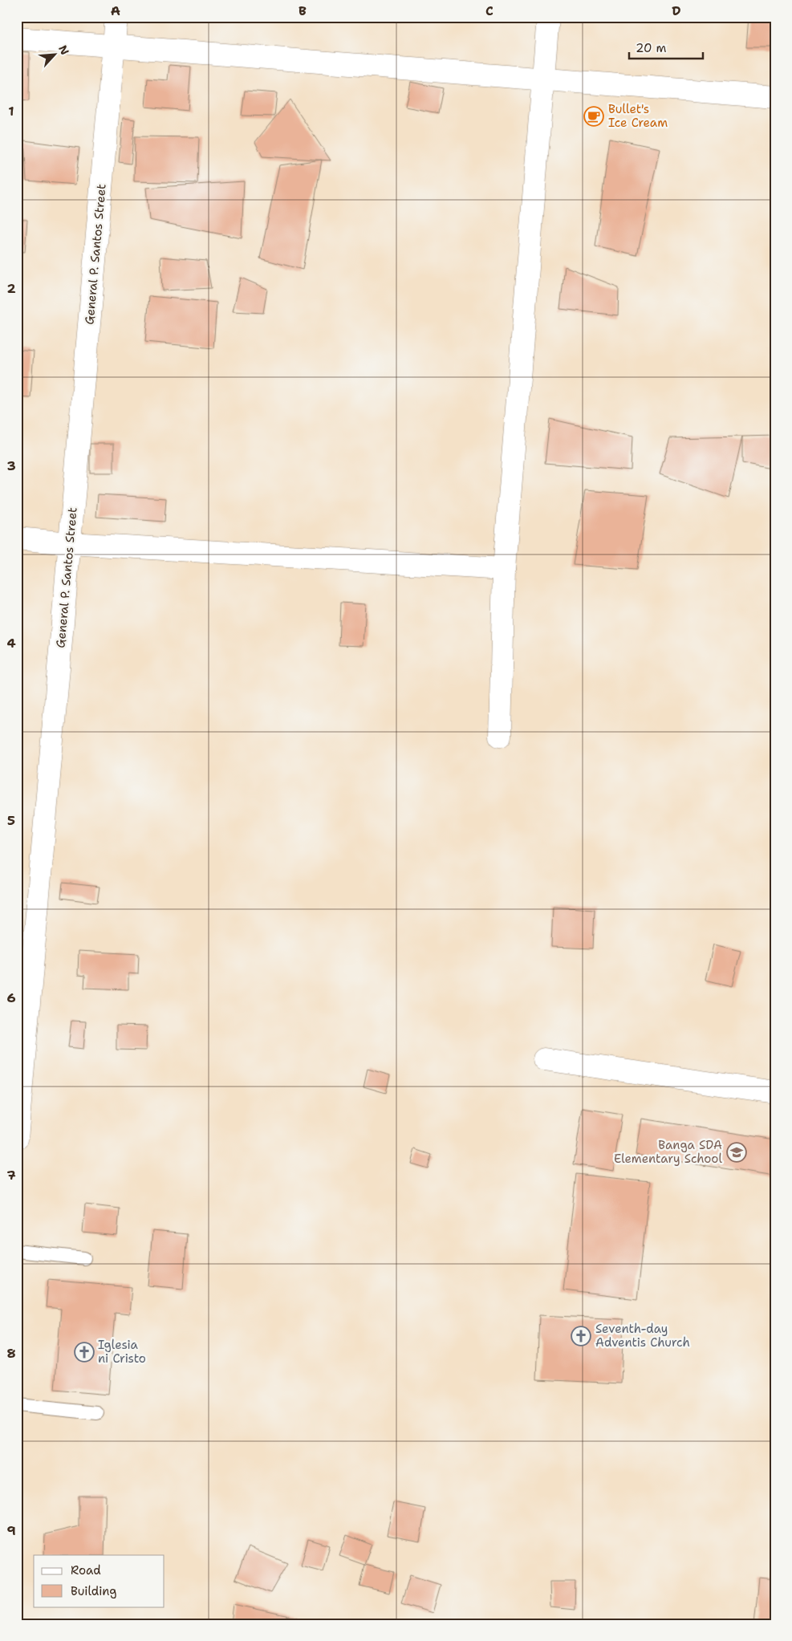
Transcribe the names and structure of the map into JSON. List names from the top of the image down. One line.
{"streets":{"street":["General P. Santos Street"]},"places":{"cafe":["Bullet's Ice Cream"],"school or university":["Banga SDA Elementary School"],"church":["Seventh-day Adventis Church","Iglesia ni Cristo"]},"legend":["Road","Building"],"scale_bar":"20 m","north":"top right","grid":{"columns":["A","B","C","D"],"rows":["1","2","3","4","5","6","7","8","9"]}}
